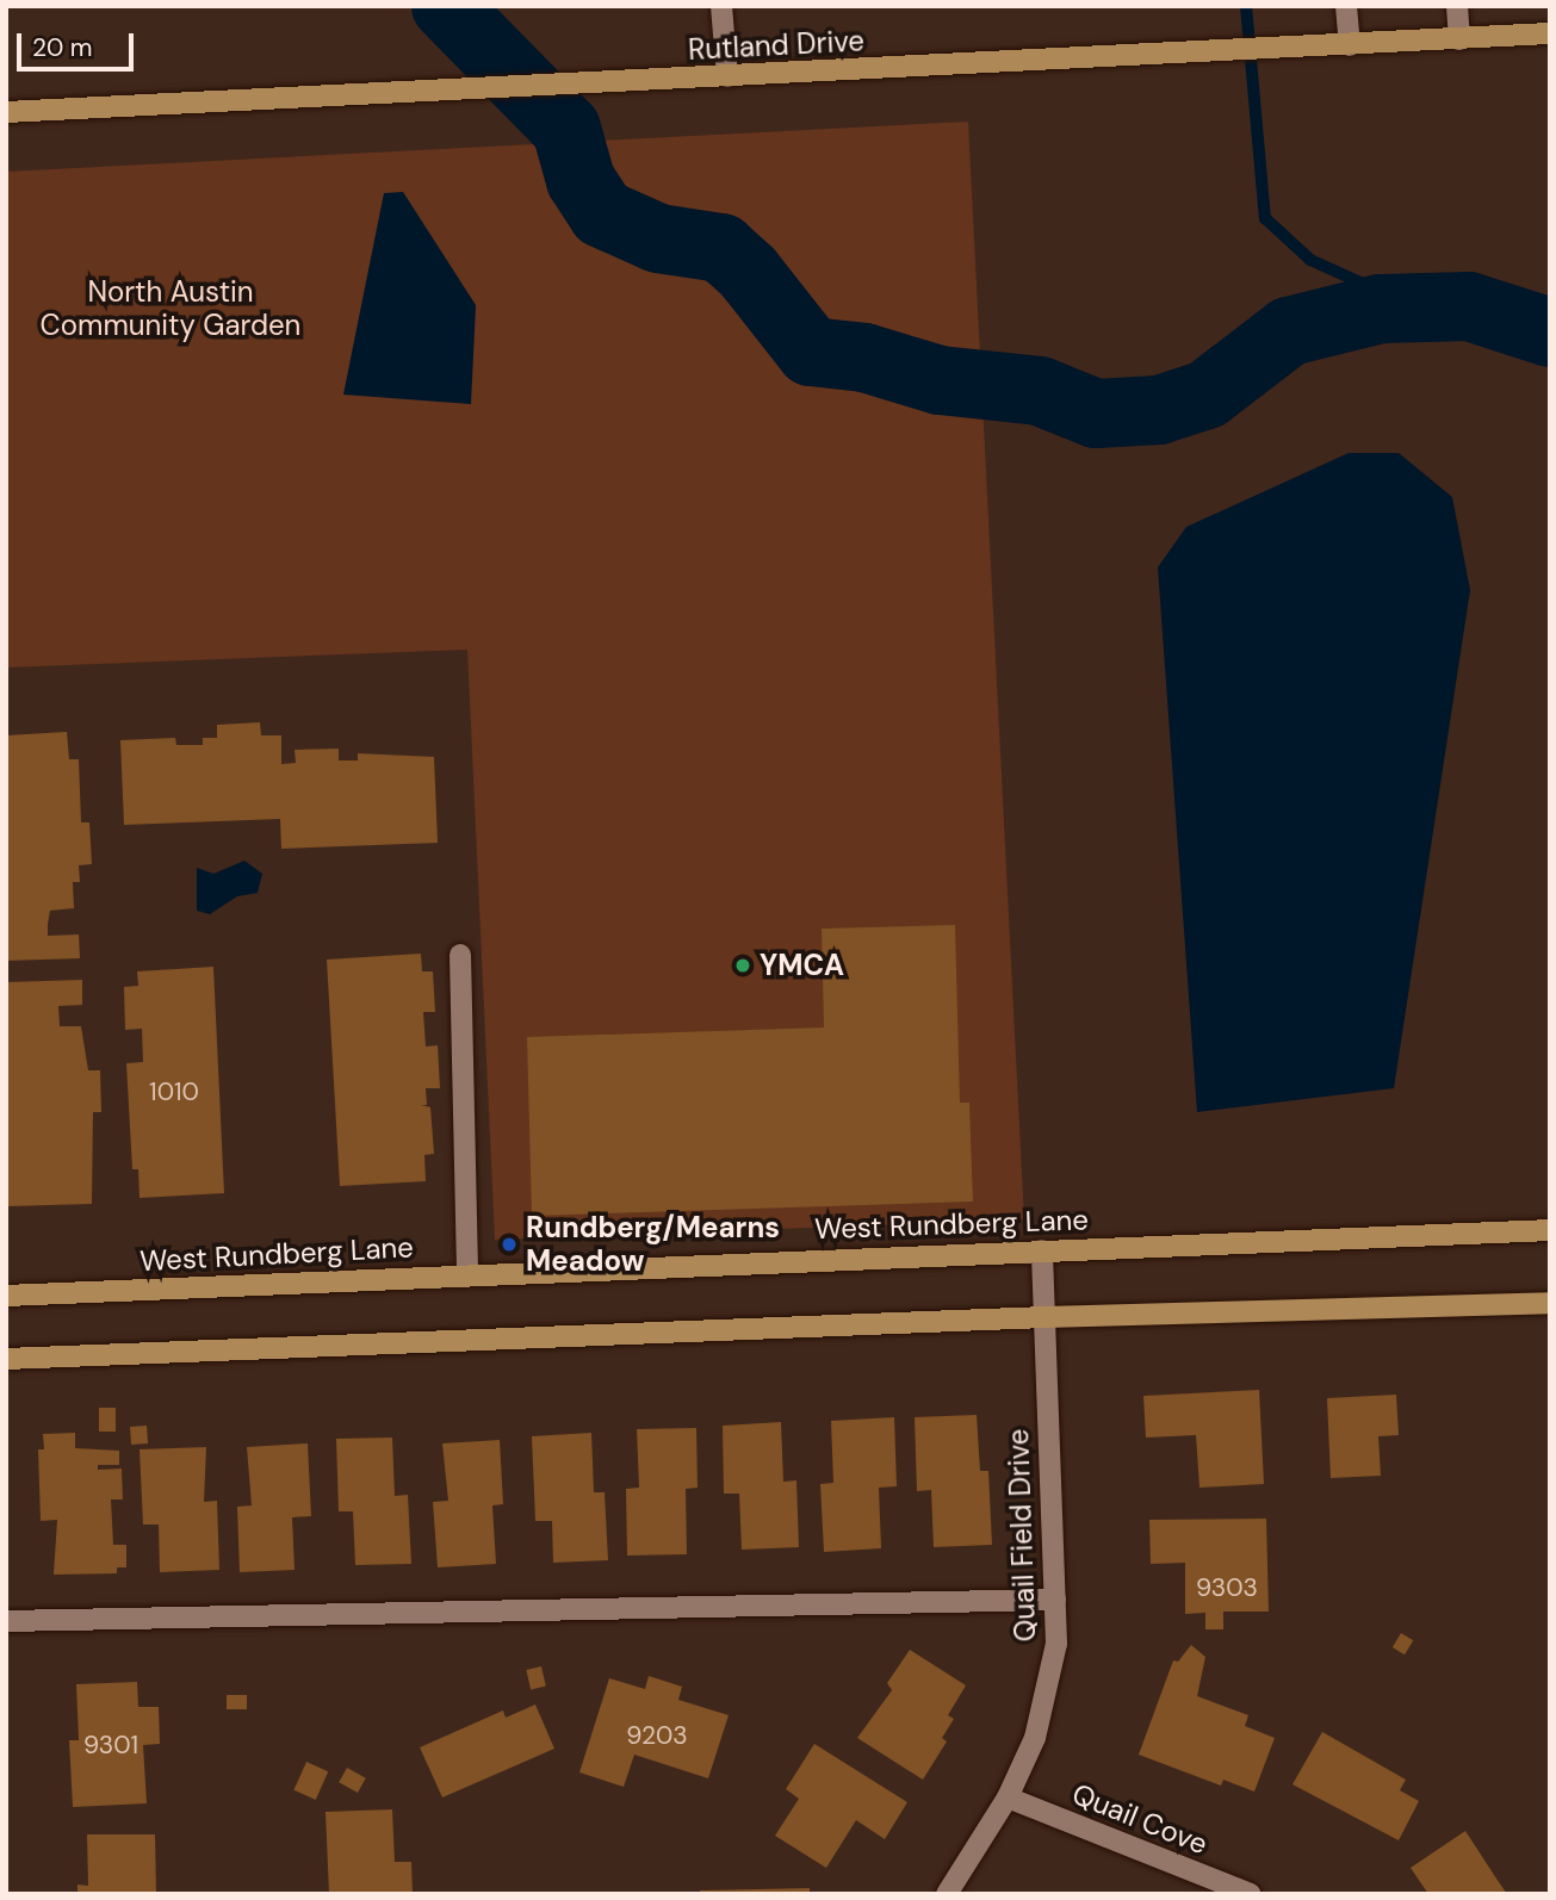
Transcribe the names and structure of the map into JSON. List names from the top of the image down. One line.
{"streets":{"main road":["Rutland Drive","West Rundberg Lane"],"street":["Quail Field Drive","Quail Cove"]},"crossings":[["West Rundberg Lane","Quail Field Drive"],["Quail Field Drive","Quail Cove"]],"parks":["North Austin Community Garden"],"places":["YMCA","Rundberg/Mearns Meadow"],"house_numbers":["1010","9303","9203","9301"],"scale_bar":"20 m"}
